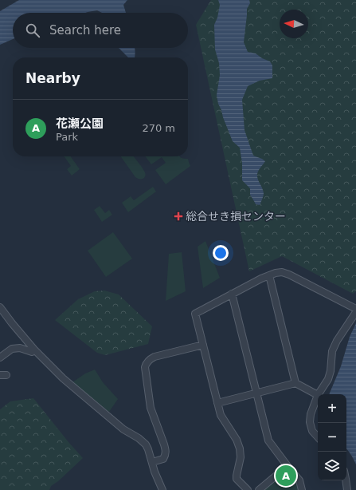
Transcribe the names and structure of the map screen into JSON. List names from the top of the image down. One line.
{"places":{"health":["総合せき損センター"]},"north":"left","page":{"search":"Search here","heading":"Nearby","list":[{"mark":"A","name":"花瀬公園","note":"Park","value":"270 m"}],"map_buttons":["+","−"],"pins":"A"}}
